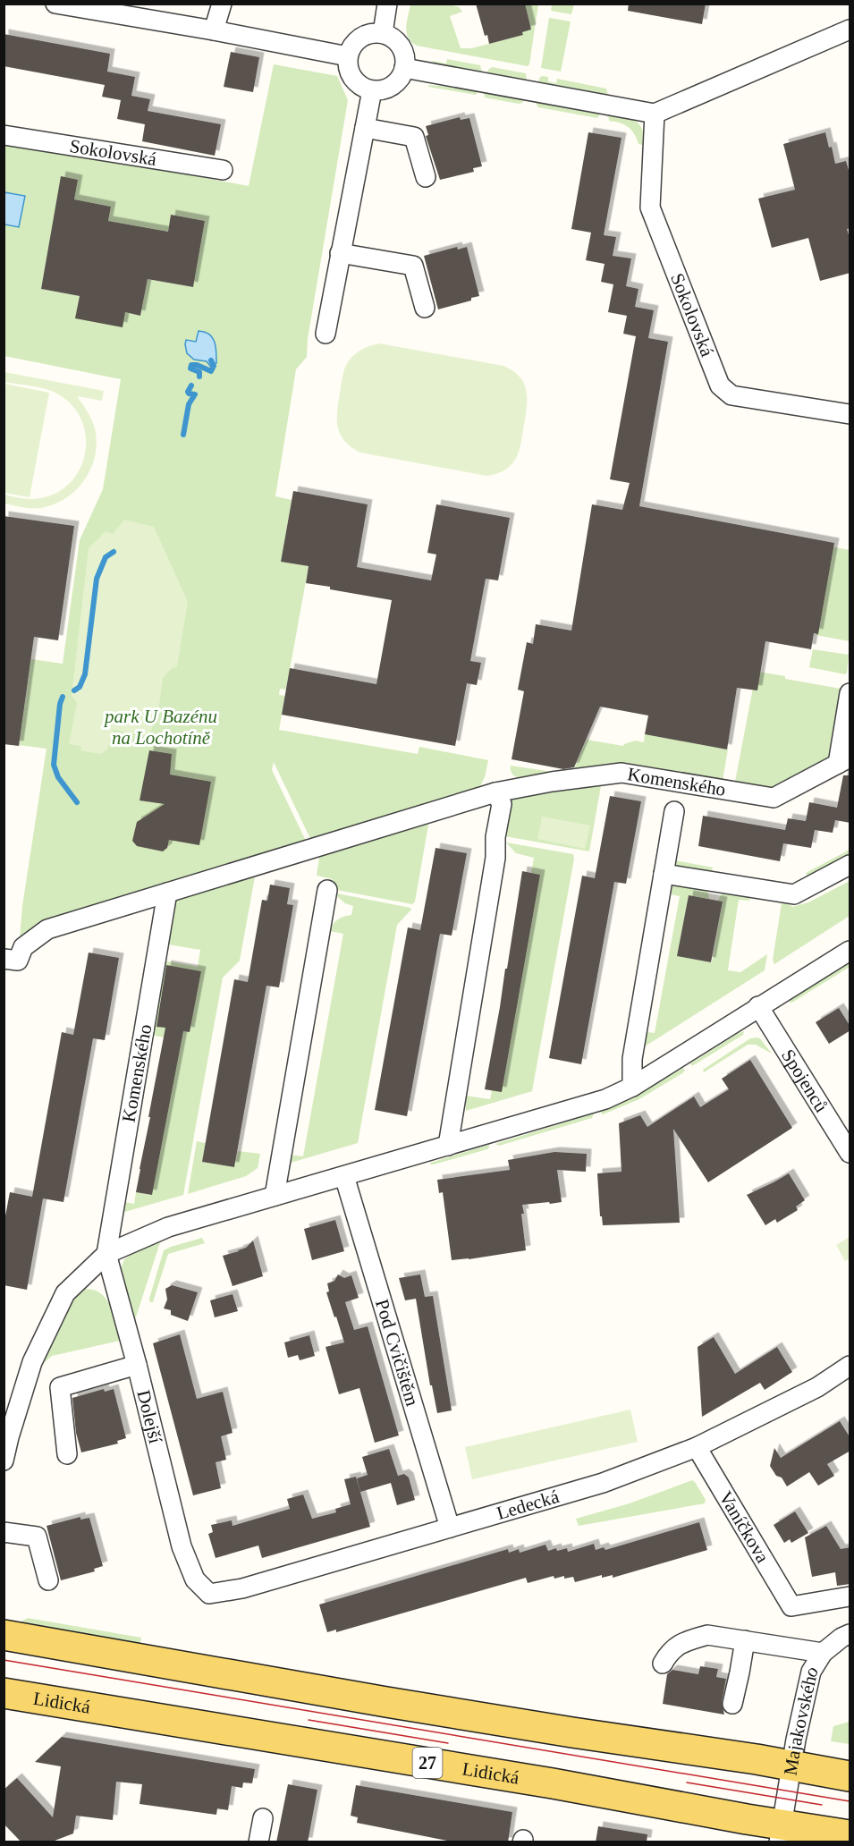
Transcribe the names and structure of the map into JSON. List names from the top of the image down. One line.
{"streets":{"main road":["Lidická","27"],"street":["Sokolovská","Komenského","Spojenců","Pod Cvičištěm","Dolejší","Ledecká","Vaníčkova","Majakovského"]},"crossings":[["Komenského","Dolejší"],["Pod Cvičištěm","Ledecká"],["Dolejší","Ledecká"],["Ledecká","Vaníčkova"],["Lidická","Majakovského"]],"parks":["park U Bazénu na Lochotíně"]}
